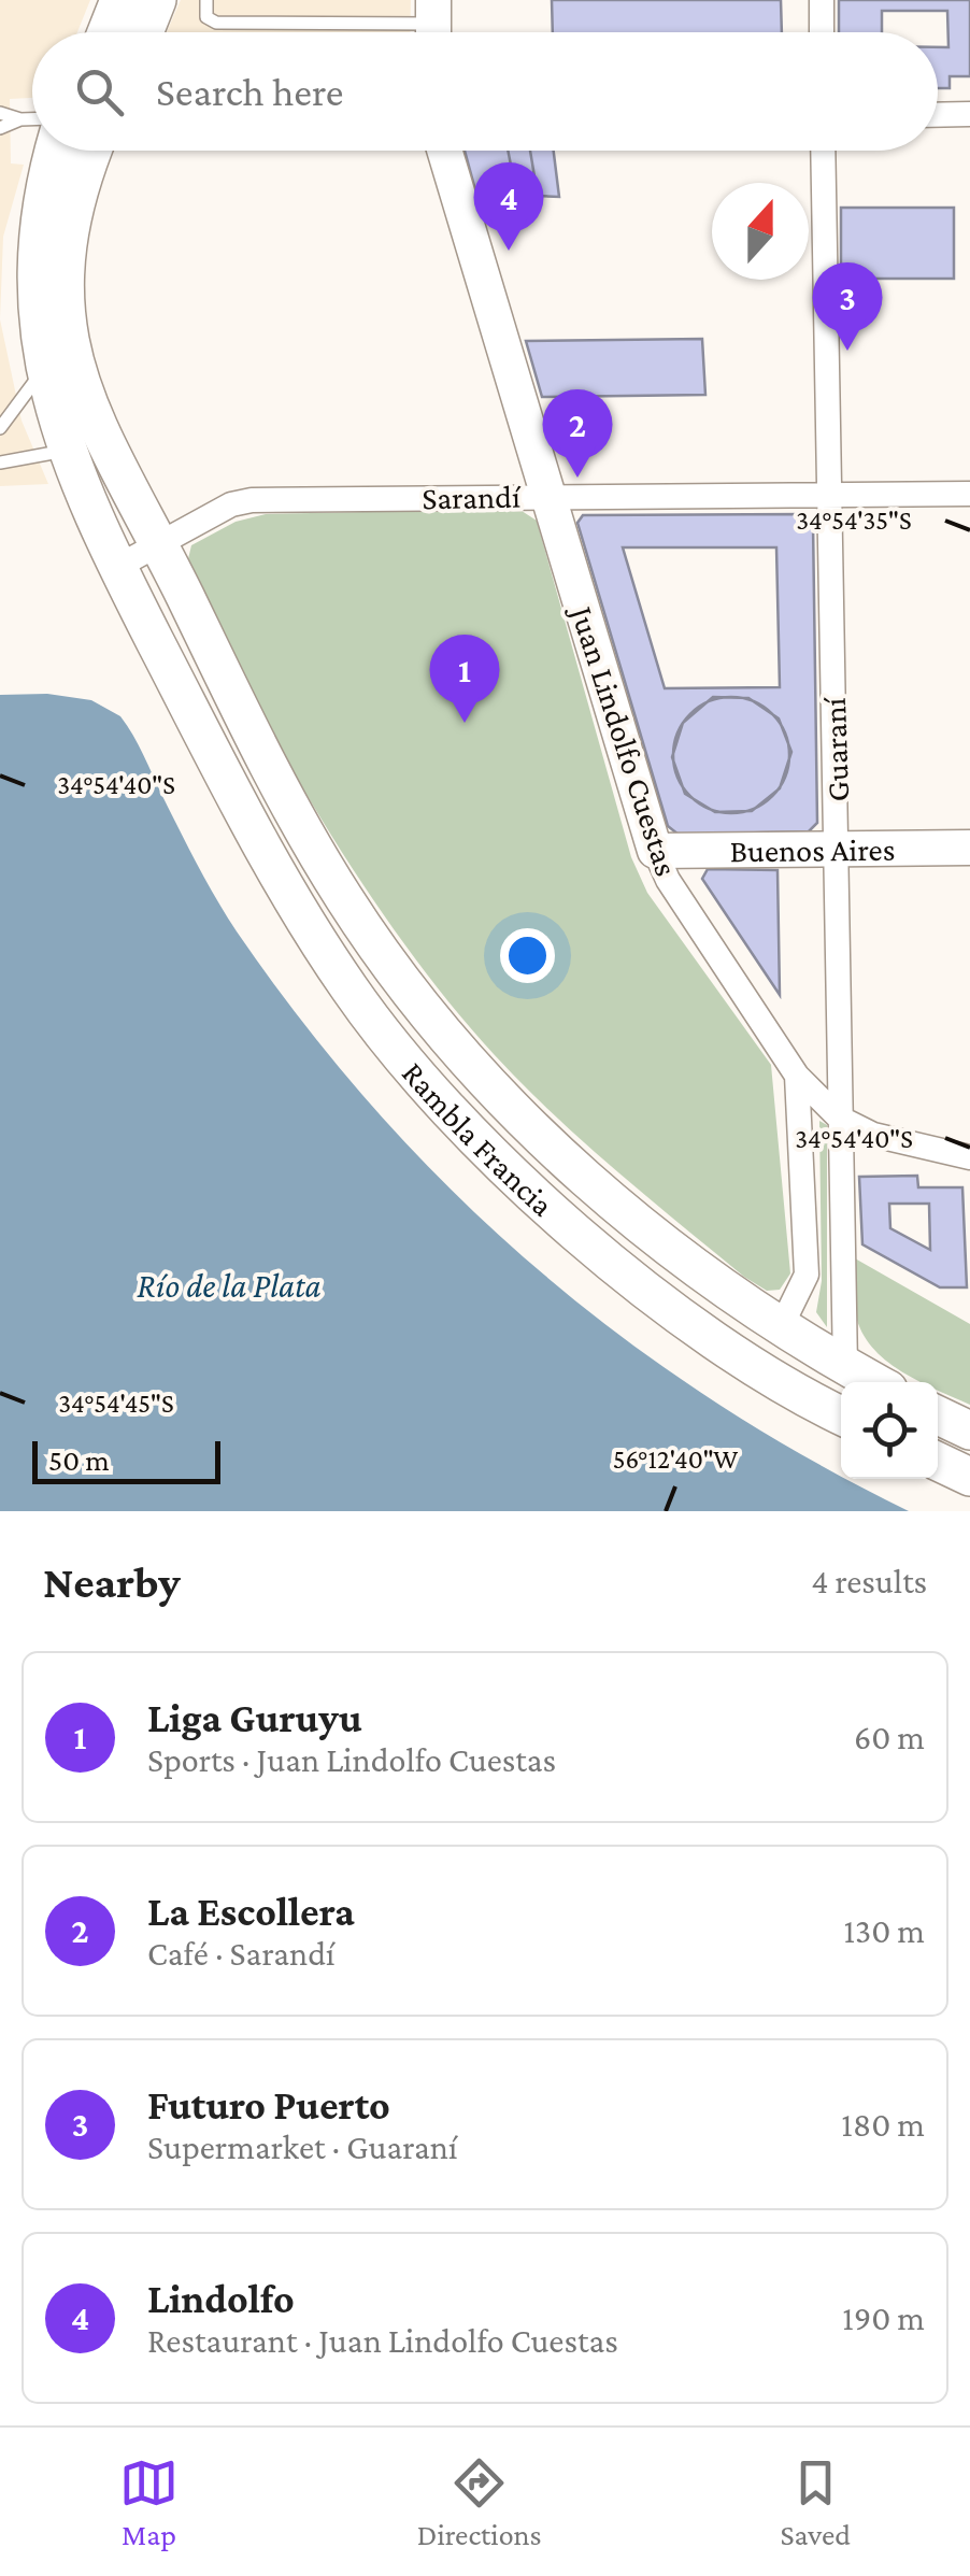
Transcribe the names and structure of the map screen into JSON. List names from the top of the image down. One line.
{"streets":{"main road":["Rambla Francia"],"street":["Sarandí","Juan Lindolfo Cuestas","Guaraní","Buenos Aires"]},"crossings":[["Sarandí","Juan Lindolfo Cuestas"],["Sarandí","Guaraní"],["Sarandí","Rambla Francia"],["Juan Lindolfo Cuestas","Guaraní"],["Juan Lindolfo Cuestas","Buenos Aires"],["Guaraní","Buenos Aires"],["Guaraní","Rambla Francia"]],"water":["Río de la Plata"],"scale_bar":"50 m","north":"top","page":{"search":"Search here","pins":["4","3","2","1"],"scale":"50 m","heading":["Nearby","4 results"],"list":[{"mark":"1","name":"Liga Guruyu","note":"Sports · Juan Lindolfo Cuestas","value":"60 m"},{"mark":"2","name":"La Escollera","note":"Café · Sarandí","value":"130 m"},{"mark":"3","name":"Futuro Puerto","note":"Supermarket · Guaraní","value":"180 m"},{"mark":"4","name":"Lindolfo","note":"Restaurant · Juan Lindolfo Cuestas","value":"190 m"}],"nav":["Map","Directions","Saved"]},"coordinates":["34°54'35\"S","34°54'40\"S","34°54'45\"S","56°12'40\"W"]}
